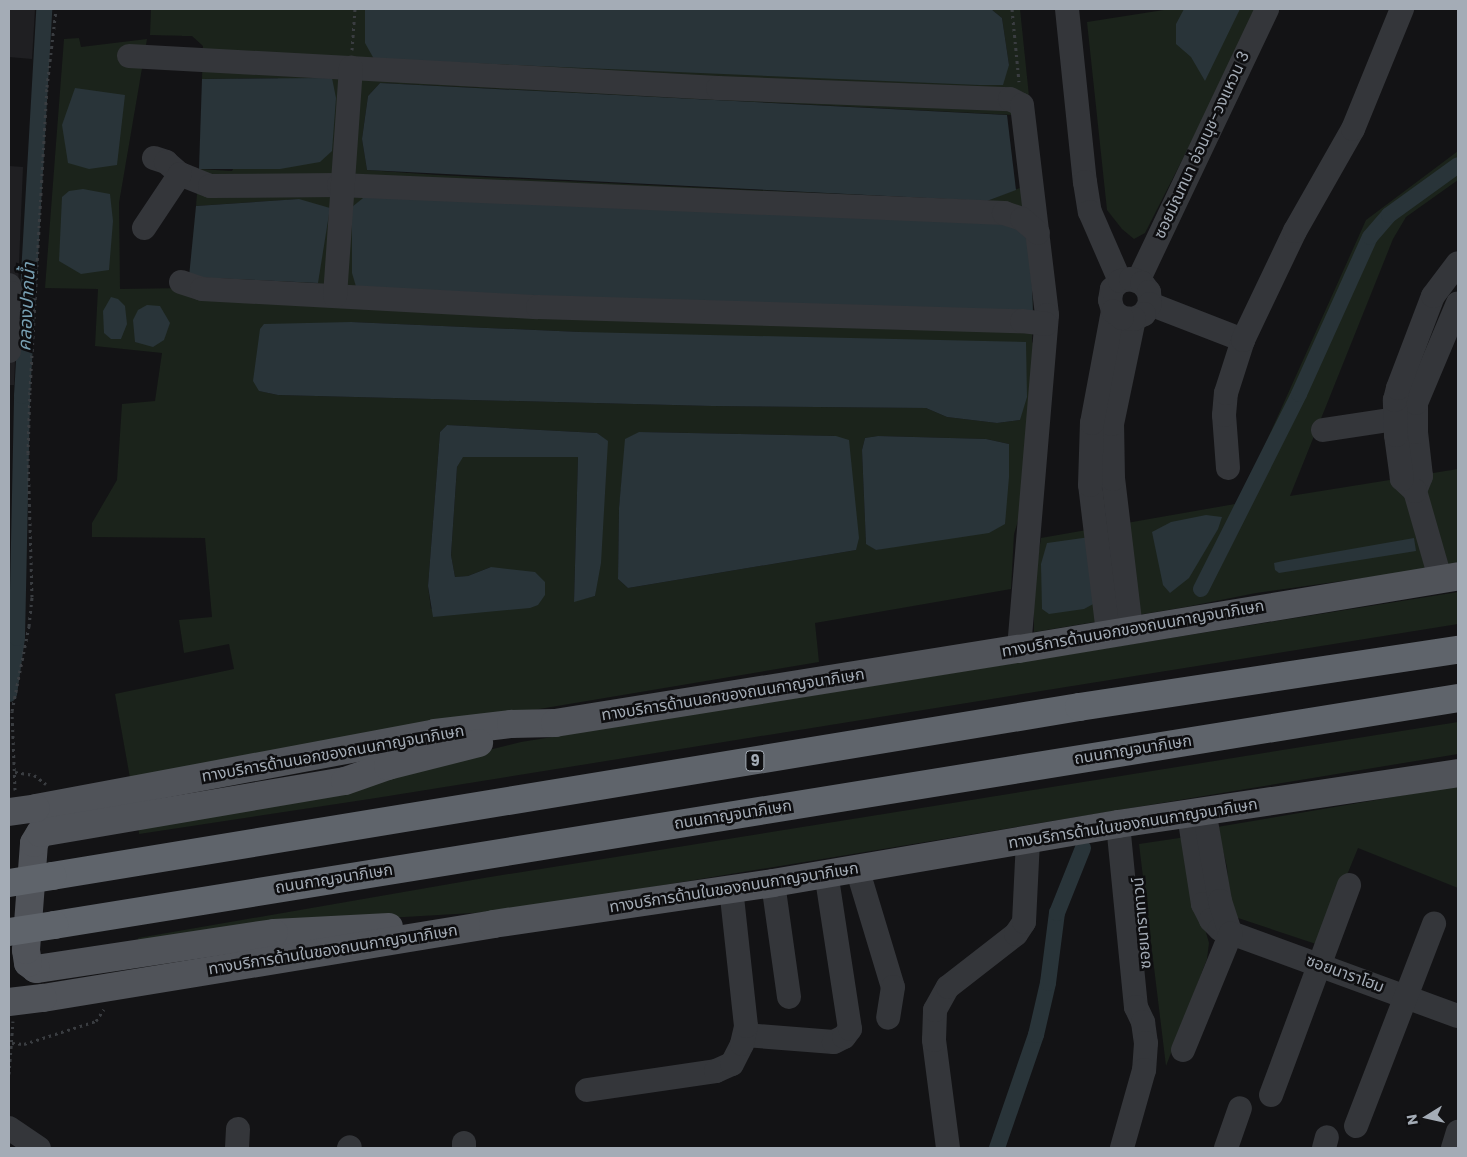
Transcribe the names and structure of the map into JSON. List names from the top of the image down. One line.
{"streets":{"highway":["ถนนกาญจนาภิเษก","9"],"main road":["ทางบริการด้านนอกของถนนกาญจนาภิเษก","ทางบริการด้านในของถนนกาญจนาภิเษก"],"street":["ซอยมัณฑนา อ่อนนุช-วงแหวน 3","ซอยนาราทาวน์","ซอยนาราโฮม"]},"crossings":[["ซอยมัณฑนา อ่อนนุช-วงแหวน 3","ทางบริการด้านนอกของถนนกาญจนาภิเษก"],["ทางบริการด้านในของถนนกาญจนาภิเษก","ซอยนาราทาวน์"]],"water":["คลองปากน้ำ"],"north":"left"}
